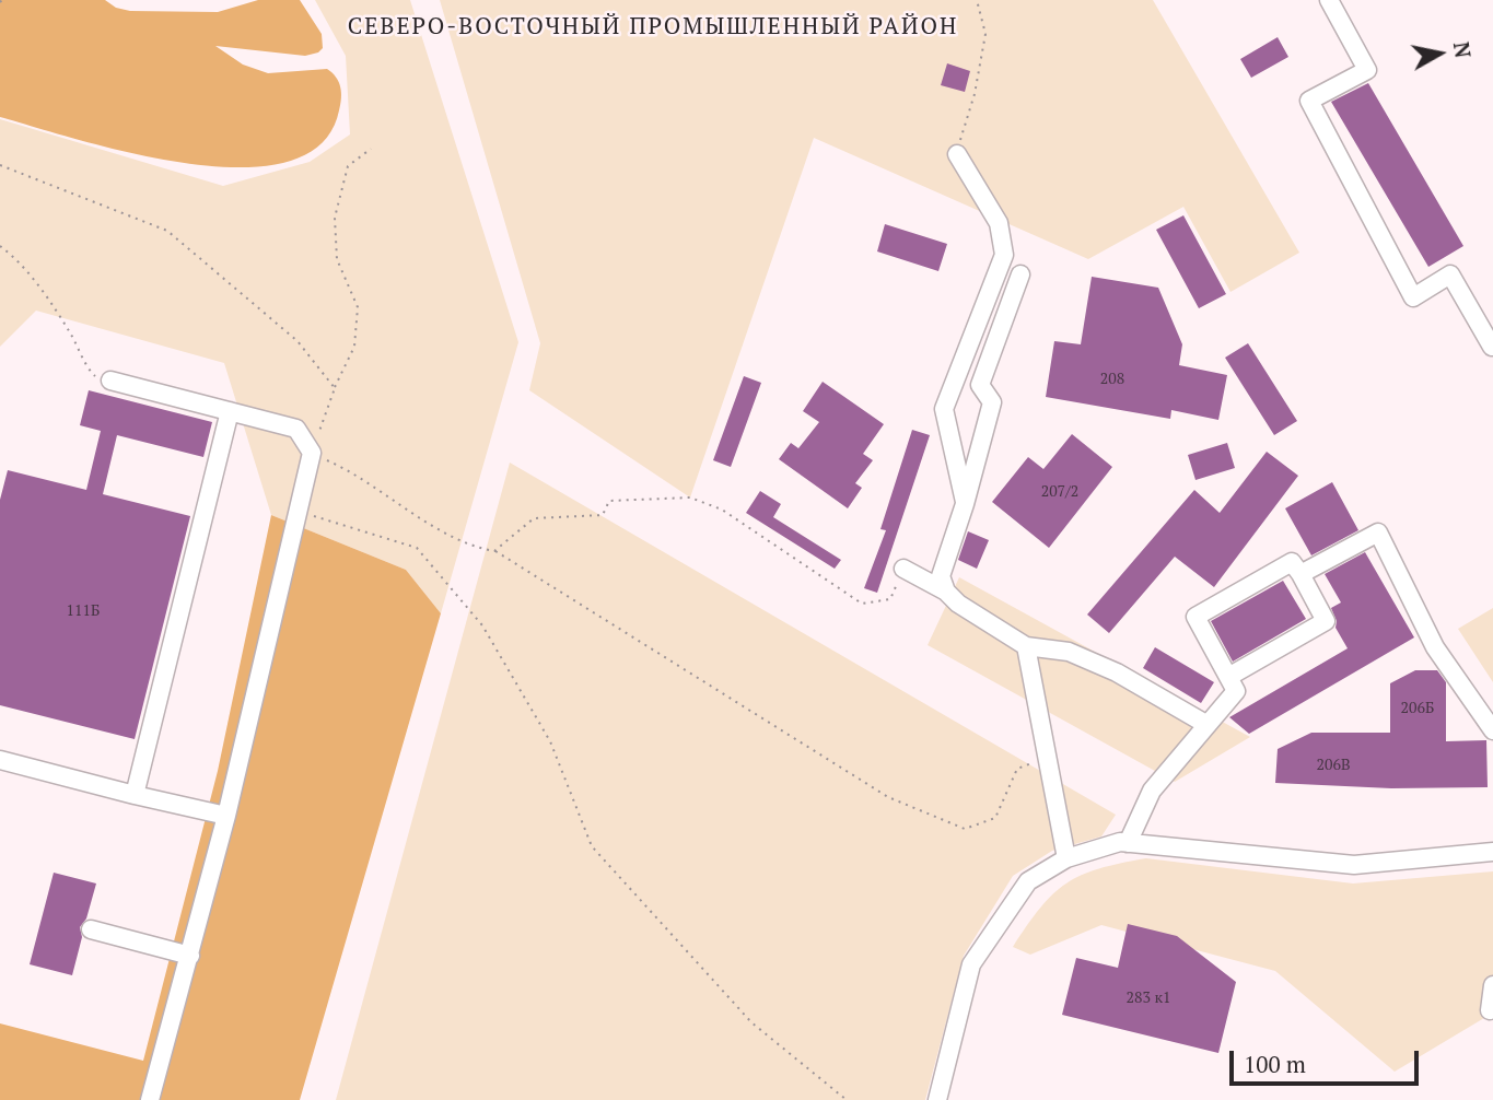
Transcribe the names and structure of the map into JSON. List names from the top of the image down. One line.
{"districts":["СЕВЕРО-ВОСТОЧНЫЙ ПРОМЫШЛЕННЫЙ РАЙОН"],"house_numbers":["208","207/2","111Б","206Б","206В","283 к1"],"scale_bar":"100 m","north":"right"}
